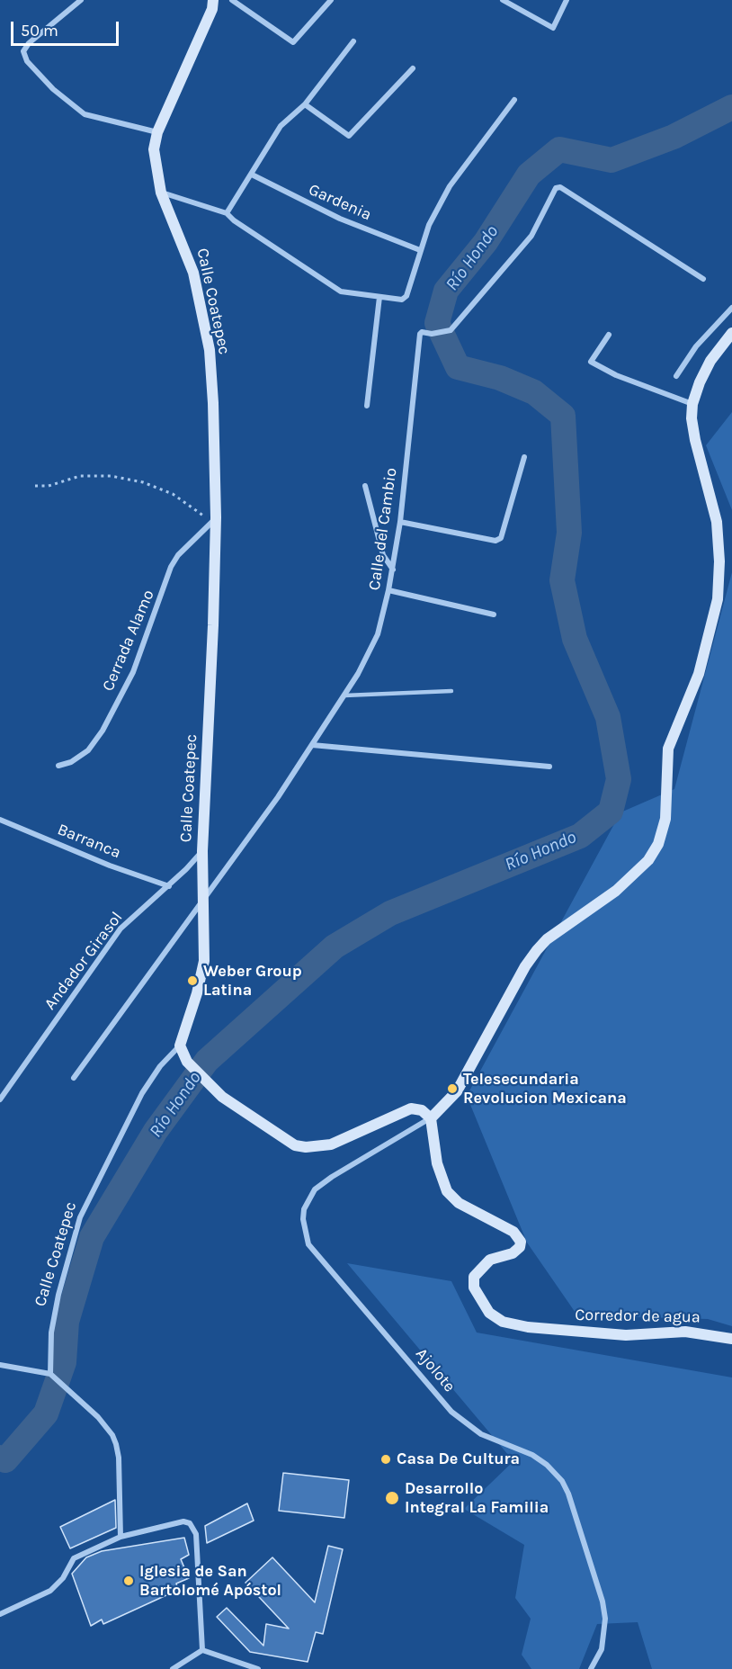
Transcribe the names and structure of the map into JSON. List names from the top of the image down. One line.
{"streets":{"main road":["Calle Coatepec","Corredor de agua"],"street":["Gardenia","Calle del Cambio","Cerrada Alamo","Barranca","Andador Girasol","Ajolote"]},"crossings":[["Calle Coatepec","Calle del Cambio"],["Calle Coatepec","Cerrada Alamo"],["Calle Coatepec","Andador Girasol"],["Barranca","Andador Girasol"],["Corredor de agua","Ajolote"]],"water":["Río Hondo"],"places":["Weber Group Latina","Telesecundaria Revolucion Mexicana","Casa De Cultura","Desarrollo Integral La Familia","Iglesia de San Bartolomé Apóstol"],"scale_bar":"50 m"}
